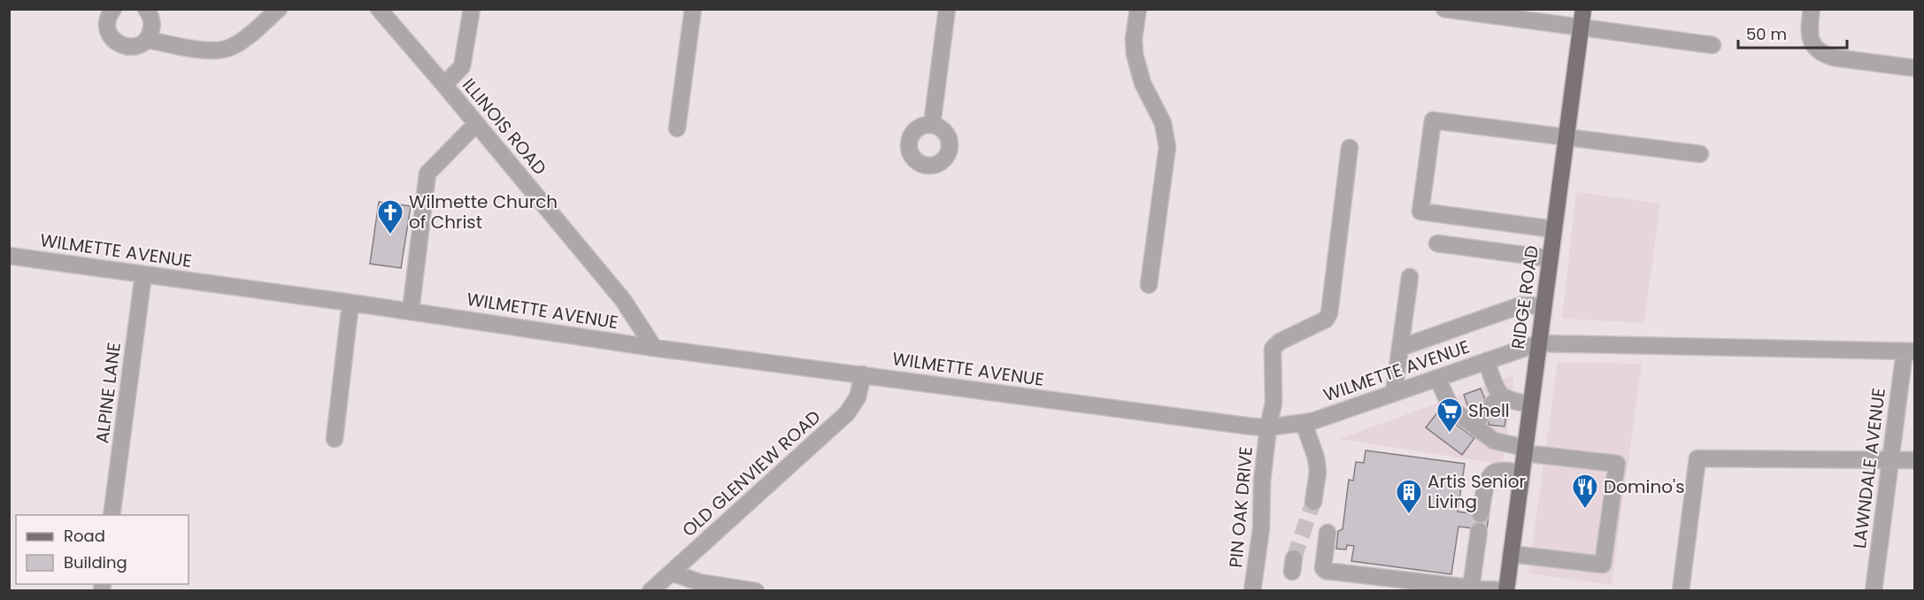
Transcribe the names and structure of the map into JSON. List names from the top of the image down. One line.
{"streets":{"main road":["RIDGE ROAD"],"street":["ILLINOIS ROAD","WILMETTE AVENUE","ALPINE LANE","LAWNDALE AVENUE","OLD GLENVIEW ROAD","PIN OAK DRIVE"]},"crossings":[["ILLINOIS ROAD","WILMETTE AVENUE"],["WILMETTE AVENUE","RIDGE ROAD"],["WILMETTE AVENUE","ALPINE LANE"],["WILMETTE AVENUE","LAWNDALE AVENUE"],["WILMETTE AVENUE","OLD GLENVIEW ROAD"],["WILMETTE AVENUE","PIN OAK DRIVE"]],"places":{"church":["Wilmette Church of Christ"],"supermarket":["Shell"],"restaurant":["Domino's"],"building":["Artis Senior Living"]},"legend":["Road","Building"],"scale_bar":"50 m"}
